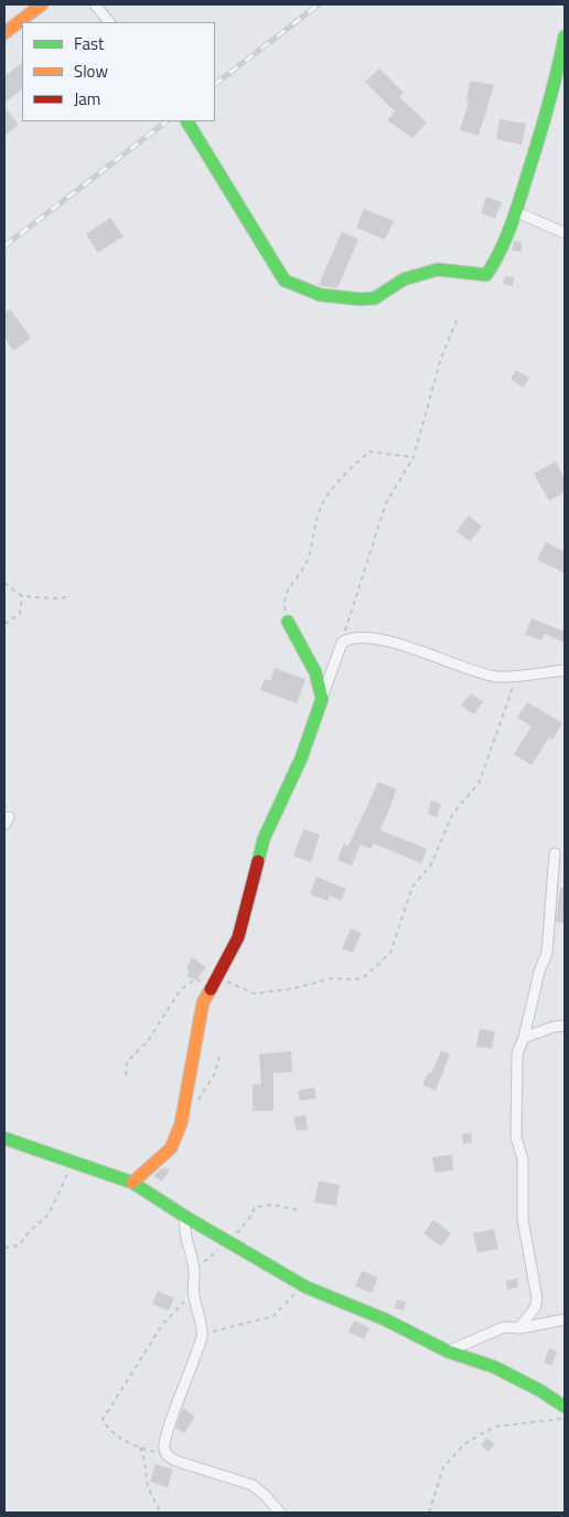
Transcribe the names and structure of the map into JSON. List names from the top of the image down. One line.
{"legend":["Fast","Slow","Jam"]}
